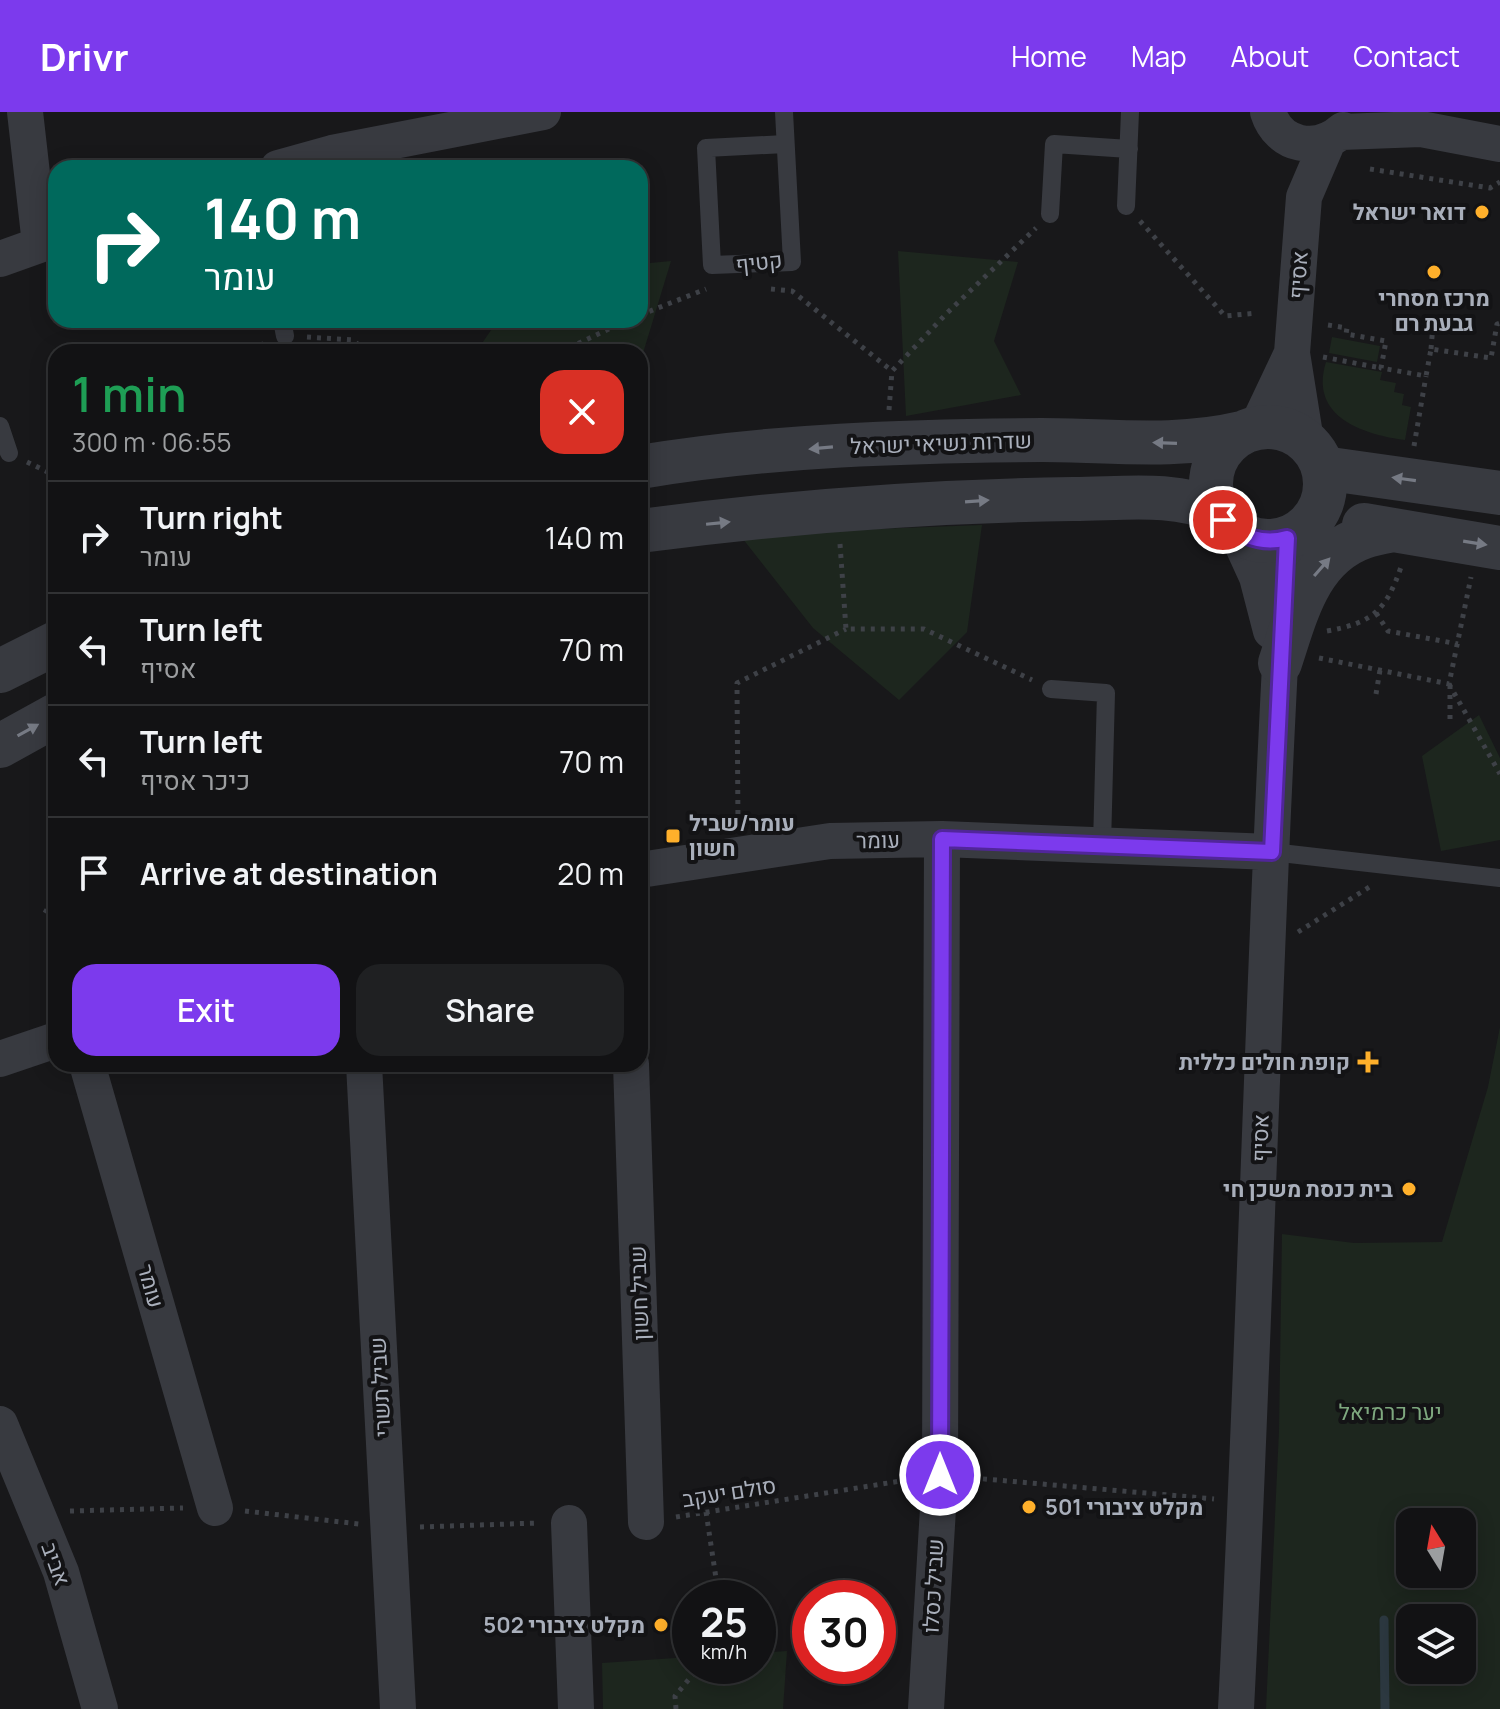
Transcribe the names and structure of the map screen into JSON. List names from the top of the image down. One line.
{"streets":{"street":["אסיף","שדרות נשיאי ישראל","עומר","שביל חשון","שביל תשרי","אביב","שביל כסלו"],"lane":["קטיף"],"path":["סולם יעקב"]},"crossings":[["אסיף","שדרות נשיאי ישראל"],["אסיף","עומר"],["אסיף","סולם יעקב"],["עומר","שביל כסלו"],["שביל חשון","סולם יעקב"],["סולם יעקב","שביל כסלו"]],"parks":["יער כרמיאל"],"places":{"other":["דואר ישראל","מרכז מסחרי גבעת רם","בית כנסת משכן חי","מקלט ציבורי 501","מקלט ציבורי 502"],"transit":["עומר/שביל חשון"],"health":["קופת חולים כללית"]},"north":"top","page":{"header":"Drivr","nav":["Home","Map","About","Contact"],"turn":["140 m","עומר"],"heading":["1 min","300 m · 06:55"],"list":[{"name":"Turn right","note":"עומר","value":"140 m"},{"name":"Turn left","note":"אסיף","value":"70 m"},{"name":"Turn left","note":"כיכר אסיף","value":"70 m"},{"name":"Arrive at destination","value":"20 m"}],"buttons":["Exit","Share"],"speed":"25 km/h","limit":"30"}}
